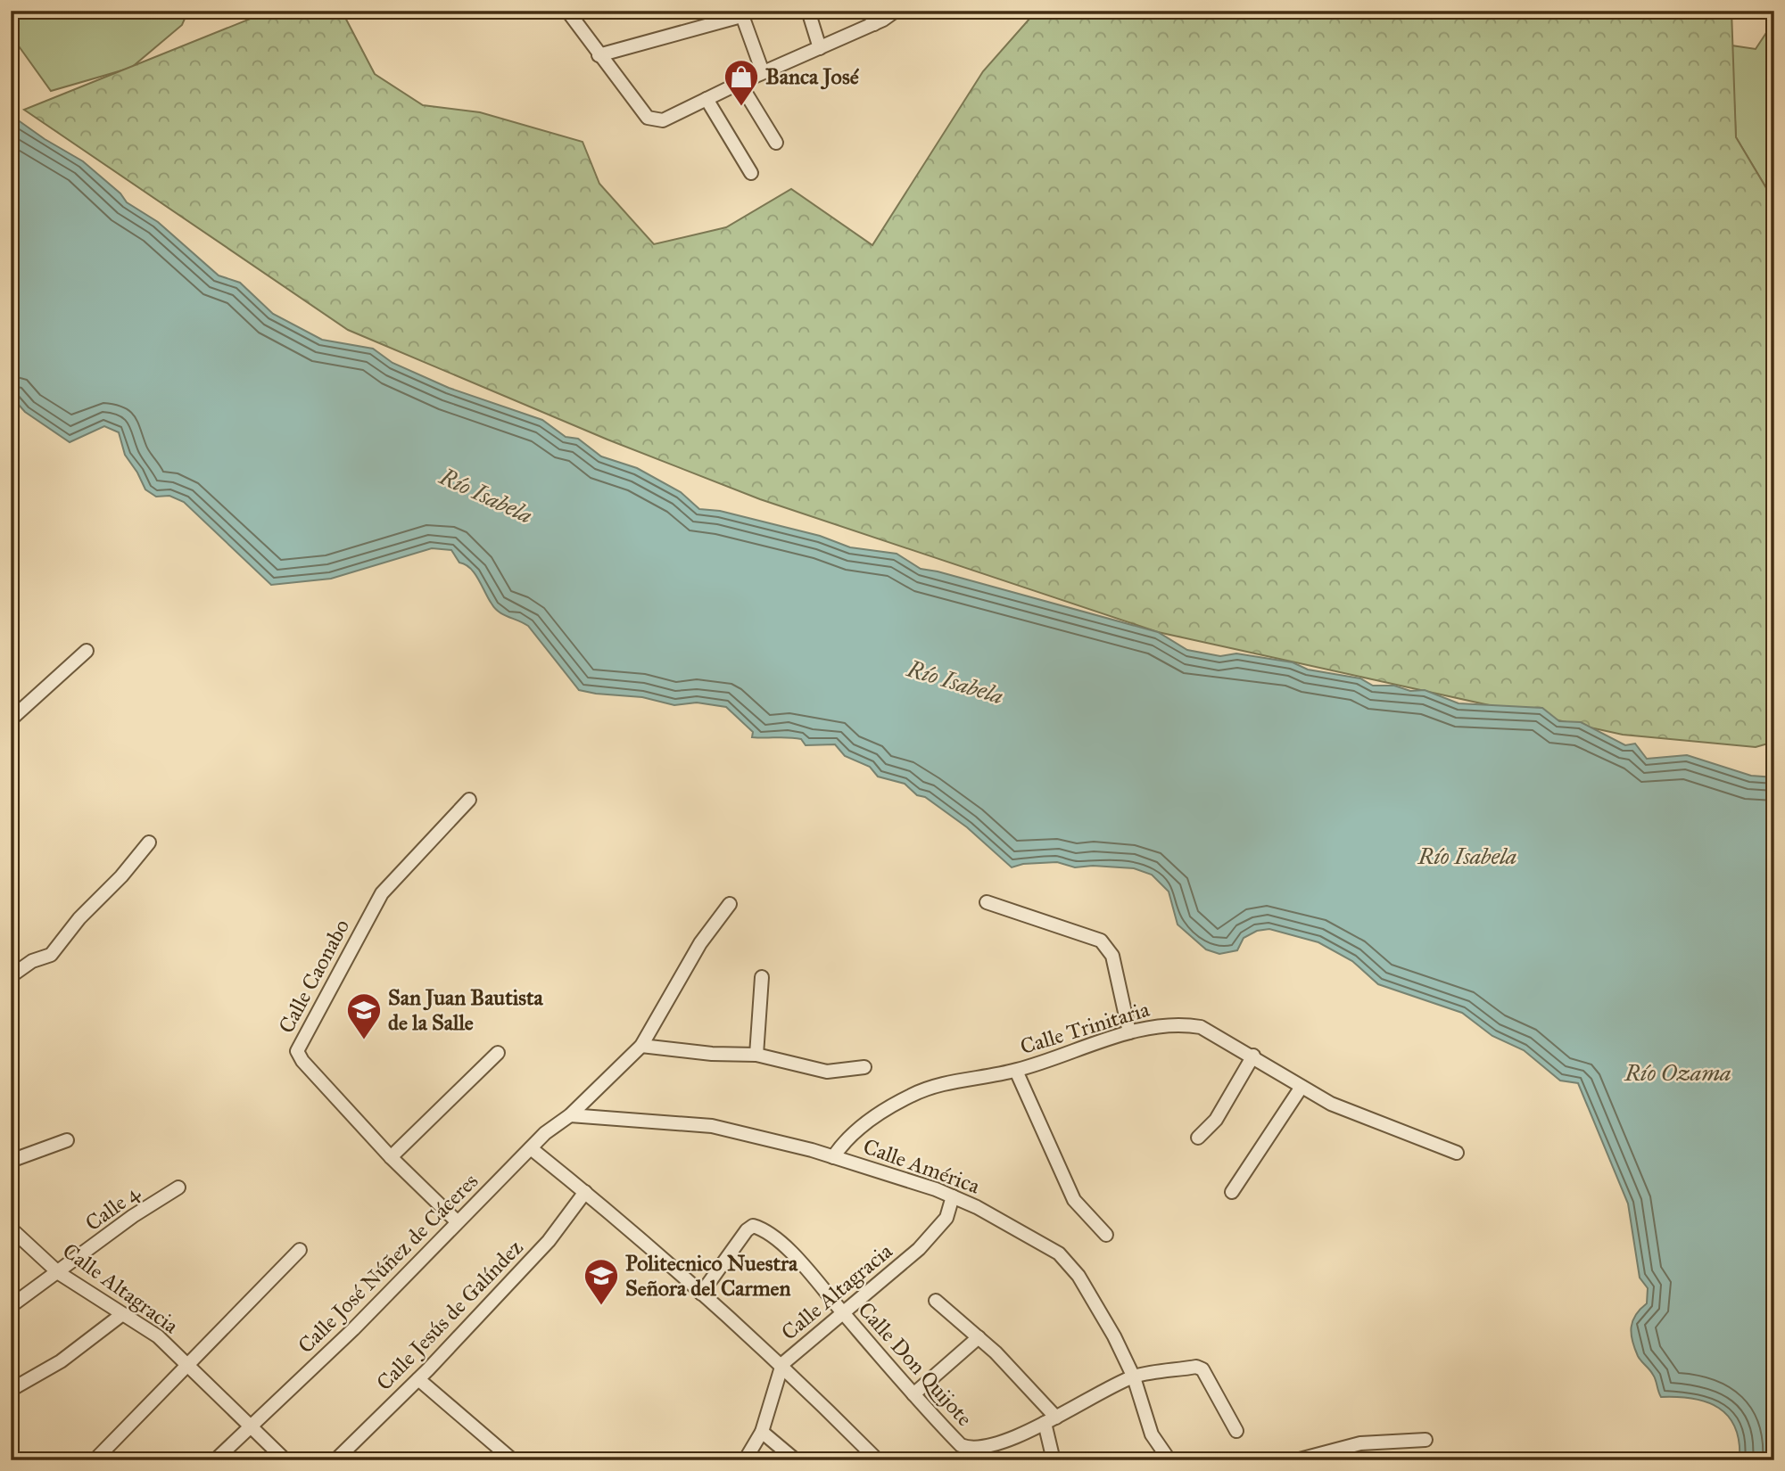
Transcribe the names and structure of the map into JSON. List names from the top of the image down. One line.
{"streets":{"street":["Calle Caonabo","Calle Trinitaria","Calle América","Calle 4","Calle José Núñez de Cáceres","Calle Altagracia","Calle Jesús de Galíndez","Calle Don Quijote"]},"crossings":[["Calle Caonabo","Calle José Núñez de Cáceres"],["Calle Trinitaria","Calle América"],["Calle América","Calle José Núñez de Cáceres"],["Calle América","Calle Altagracia"],["Calle 4","Calle Altagracia"],["Calle José Núñez de Cáceres","Calle Altagracia"],["Calle Altagracia","Calle Don Quijote"]],"water":["Río Isabela","Río Ozama"],"places":{"shop":["Banca José"],"school or university":["San Juan Bautista de la Salle","Politecnico Nuestra Señora del Carmen"]}}
